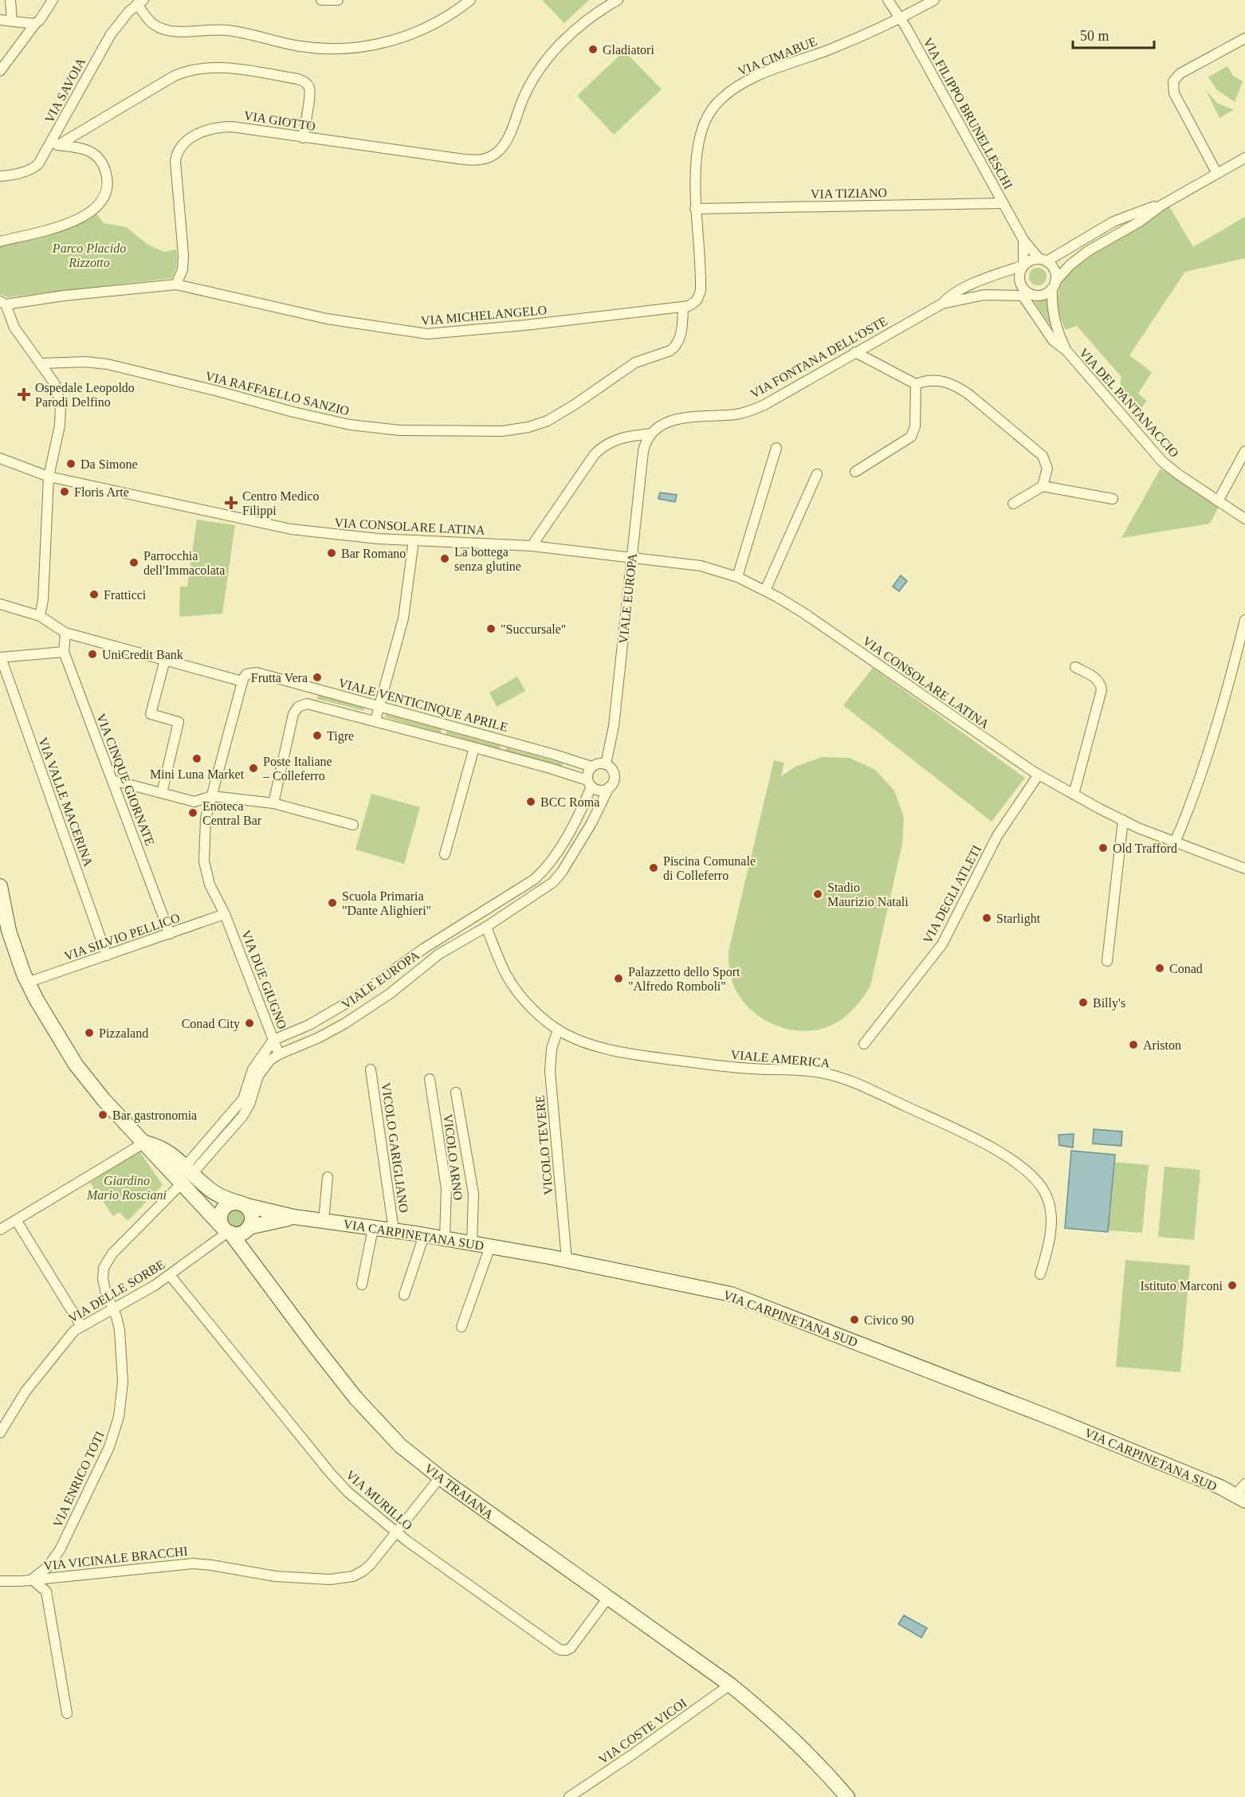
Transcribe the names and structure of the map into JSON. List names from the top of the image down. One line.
{"streets":{"main road":["VIA CARPINETANA SUD","VIA TRAIANA"],"street":["VIA CIMABUE","VIA SAVOIA","VIA FILIPPO BRUNELLESCHI","VIA GIOTTO","VIA TIZIANO","VIA MICHELANGELO","VIA FONTANA DELL'OSTE","VIA RAFFAELLO SANZIO","VIA DEL PANTANACCIO","VIA CONSOLARE LATINA","VIALE EUROPA","VIALE VENTICINQUE APRILE","VIA CINQUE GIORNATE","VIA VALLE MACERINA","VIA DEGLI ATLETI","VIA SILVIO PELLICO","VIA DUE GIUGNO","VIALE AMERICA","VICOLO TEVERE","VICOLO GARIGLIANO","VICOLO ARNO","VIA DELLE SORBE","VIA ENRICO TOTI","VIA MURILLO","VIA VICINALE BRACCHI","VIA COSTE VICOI"]},"crossings":[["VIA CIMABUE","VIA FILIPPO BRUNELLESCHI"],["VIA CIMABUE","VIA TIZIANO"],["VIA CIMABUE","VIA MICHELANGELO"],["VIA CIMABUE","VIA RAFFAELLO SANZIO"],["VIA FILIPPO BRUNELLESCHI","VIA TIZIANO"],["VIA FILIPPO BRUNELLESCHI","VIA FONTANA DELL'OSTE"],["VIA FILIPPO BRUNELLESCHI","VIA DEL PANTANACCIO"],["VIA GIOTTO","VIA MICHELANGELO"],["VIA MICHELANGELO","VIA RAFFAELLO SANZIO"],["VIA FONTANA DELL'OSTE","VIA DEL PANTANACCIO"],["VIA FONTANA DELL'OSTE","VIA CONSOLARE LATINA"],["VIA FONTANA DELL'OSTE","VIALE EUROPA"],["VIA CONSOLARE LATINA","VIALE EUROPA"],["VIA CONSOLARE LATINA","VIA DEGLI ATLETI"],["VIALE EUROPA","VIALE VENTICINQUE APRILE"],["VIALE EUROPA","VIA DUE GIUGNO"],["VIALE EUROPA","VIALE AMERICA"],["VIALE EUROPA","VIA CARPINETANA SUD"],["VIALE EUROPA","VIA ENRICO TOTI"],["VIALE EUROPA","VIA TRAIANA"],["VIALE VENTICINQUE APRILE","VIA CINQUE GIORNATE"],["VIALE VENTICINQUE APRILE","VIA DUE GIUGNO"],["VIA CINQUE GIORNATE","VIA VALLE MACERINA"],["VIA CINQUE GIORNATE","VIA SILVIO PELLICO"],["VIA VALLE MACERINA","VIA SILVIO PELLICO"],["VIA SILVIO PELLICO","VIA DUE GIUGNO"],["VIALE AMERICA","VICOLO TEVERE"],["VICOLO TEVERE","VIA CARPINETANA SUD"],["VICOLO GARIGLIANO","VIA CARPINETANA SUD"],["VICOLO ARNO","VIA CARPINETANA SUD"],["VIA CARPINETANA SUD","VIA DELLE SORBE"],["VIA CARPINETANA SUD","VIA ENRICO TOTI"],["VIA CARPINETANA SUD","VIA TRAIANA"],["VIA DELLE SORBE","VIA ENRICO TOTI"],["VIA DELLE SORBE","VIA TRAIANA"],["VIA DELLE SORBE","VIA MURILLO"],["VIA ENRICO TOTI","VIA TRAIANA"],["VIA ENRICO TOTI","VIA VICINALE BRACCHI"],["VIA TRAIANA","VIA MURILLO"],["VIA TRAIANA","VIA VICINALE BRACCHI"],["VIA TRAIANA","VIA COSTE VICOI"],["VIA MURILLO","VIA VICINALE BRACCHI"]],"parks":["Parco Placido Rizzotto","Giardino Mario Rosciani"],"places":{"other":["Gladiatori","Da Simone","Floris Arte","Bar Romano","La bottega senza glutine","Parrocchia dell'Immacolata","Fratticci","\"Succursale\"","UniCredit Bank","Frutta Vera","Tigre","Mini Luna Market","Poste Italiane – Colleferro","BCC Roma","Enoteca Central Bar","Old Trafford","Piscina Comunale di Colleferro","Stadio Maurizio Natali","Scuola Primaria \"Dante Alighieri\"","Starlight","Conad","Palazzetto dello Sport \"Alfredo Romboli\"","Billy's","Conad City","Pizzaland","Ariston","Bar gastronomia","Istituto Marconi","Civico 90"],"health":["Ospedale Leopoldo Parodi Delfino","Centro Medico Filippi"]},"scale_bar":"50 m"}
